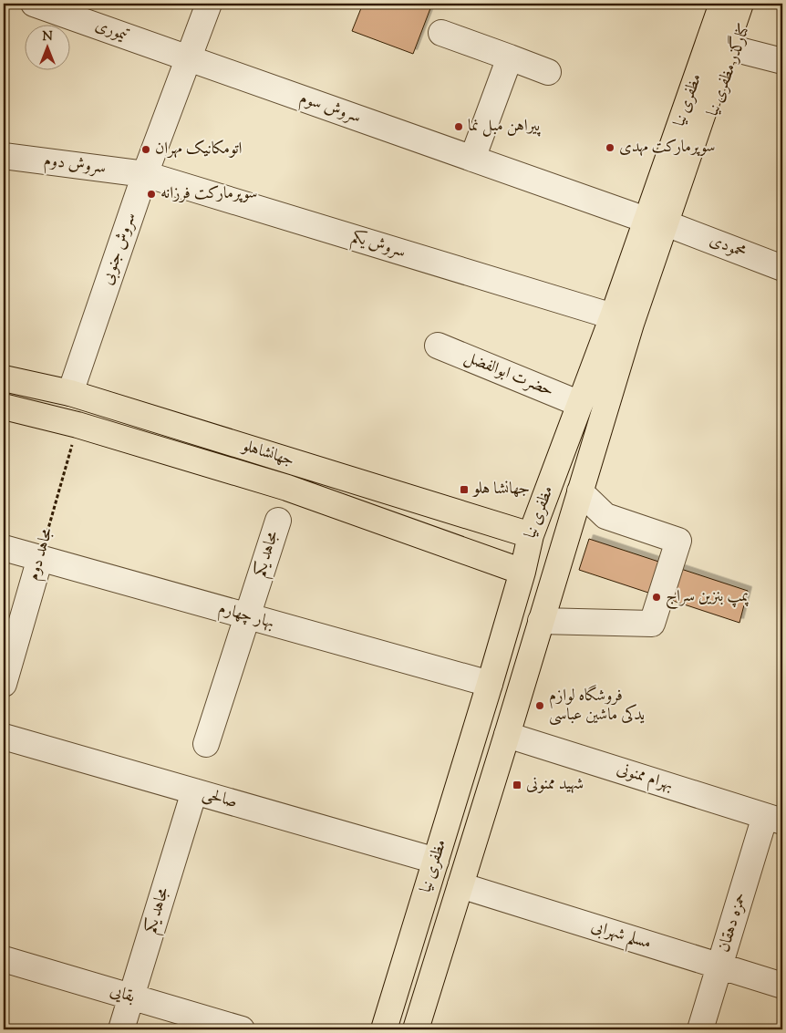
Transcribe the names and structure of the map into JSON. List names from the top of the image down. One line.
{"streets":{"main road":["کنارگذر مظفری نیا","مظفری نیا","جهانشاهلو"],"street":["تیموری","سروش سوم","سروش دوم","سروش یکم","محمودی","سروش جنوبی","حضرت ابوالفضل","مجاهد دوم","مجاهد یکم","بهار چهارم","بهرام ممنونی","صالحی","حمزه دهقان","مسلم شهرابی","بقایی"]},"crossings":[["تیموری","سروش سوم"],["تیموری","سروش جنوبی"],["کنارگذر مظفری نیا","مظفری نیا"],["کنارگذر مظفری نیا","محمودی"],["مظفری نیا","سروش یکم"],["مظفری نیا","حضرت ابوالفضل"],["مظفری نیا","جهانشاهلو"],["مظفری نیا","بهار چهارم"],["مظفری نیا","بهرام ممنونی"],["مظفری نیا","صالحی"],["مظفری نیا","مسلم شهرابی"],["سروش سوم","سروش جنوبی"],["سروش دوم","سروش یکم"],["سروش دوم","سروش جنوبی"],["سروش یکم","سروش جنوبی"],["سروش جنوبی","جهانشاهلو"],["جهانشاهلو","مجاهد دوم"],["مجاهد دوم","بهار چهارم"],["مجاهد یکم","بهار چهارم"],["مجاهد یکم","صالحی"],["مجاهد یکم","بقایی"],["بهرام ممنونی","حمزه دهقان"],["حمزه دهقان","مسلم شهرابی"]],"places":{"other":["پیراهن مبل نما","سوپرمارکت مهدی","اتومکانیک مهران","سوپرمارکت فرزانه","پمپ بنزین سراج","فروشگاه لوازم یدکی ماشین عباسی"],"transit":["جهانشا هلو","شهید ممنونی"]},"north":"top"}
